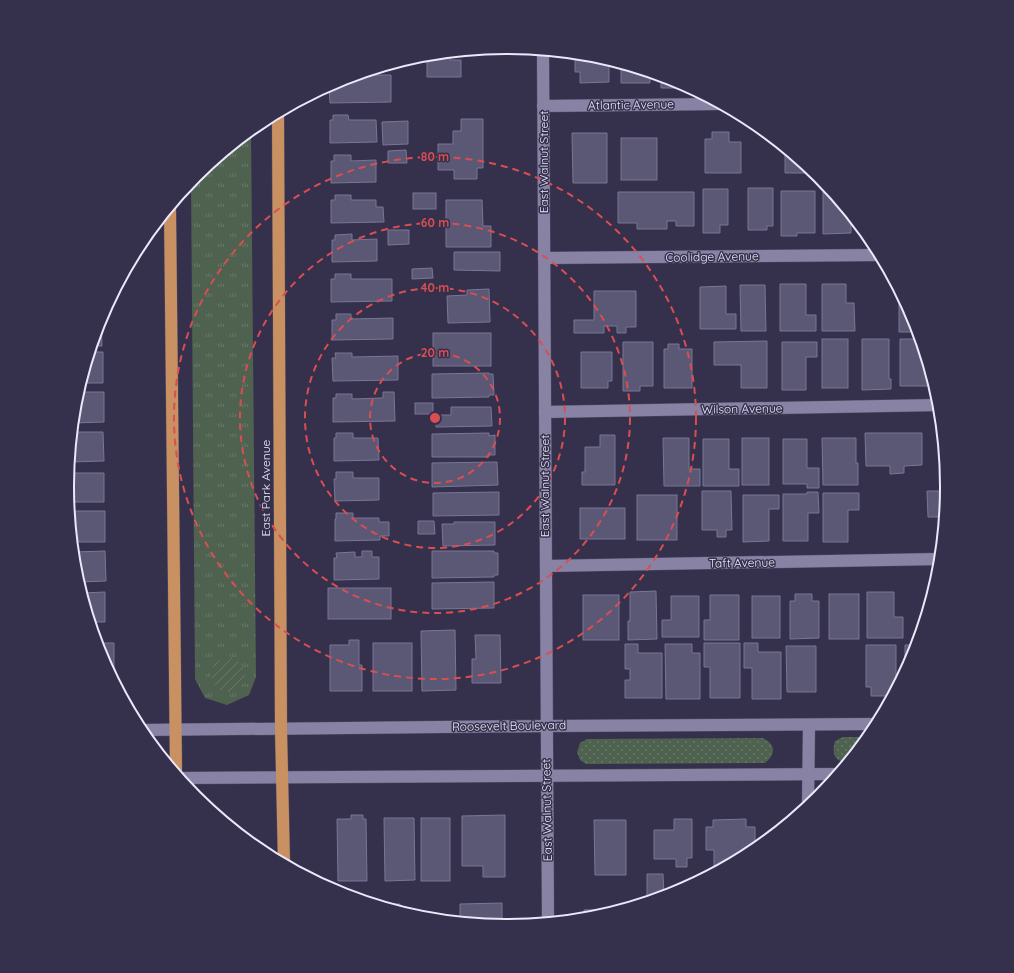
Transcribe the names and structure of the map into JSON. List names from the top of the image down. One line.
{"streets":{"highway":["East Park Avenue"],"street":["Atlantic Avenue","East Walnut Street","Coolidge Avenue","Wilson Avenue","Taft Avenue","Roosevelt Boulevard"]},"crossings":[["Atlantic Avenue","East Walnut Street"],["East Walnut Street","Coolidge Avenue"],["East Walnut Street","Wilson Avenue"],["East Walnut Street","Taft Avenue"],["East Walnut Street","Roosevelt Boulevard"],["East Park Avenue","Roosevelt Boulevard"]],"rings":["80 m","60 m","40 m","20 m"]}
